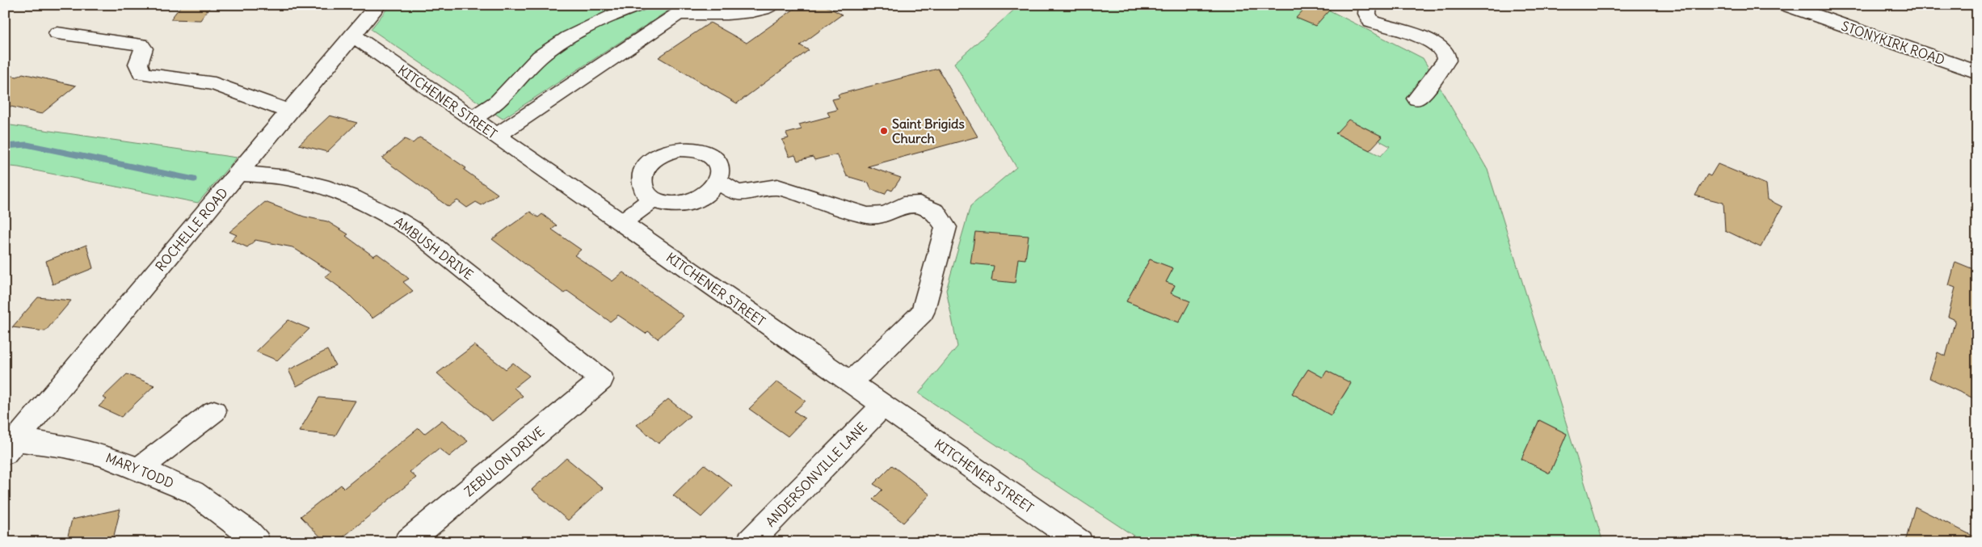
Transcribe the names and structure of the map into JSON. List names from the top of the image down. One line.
{"streets":{"street":["STONYKIRK ROAD","KITCHENER STREET","ROCHELLE ROAD","AMBUSH DRIVE","ZEBULON DRIVE","MARY TODD","ANDERSONVILLE LANE"]},"crossings":[["KITCHENER STREET","ROCHELLE ROAD"],["KITCHENER STREET","ANDERSONVILLE LANE"],["ROCHELLE ROAD","AMBUSH DRIVE"],["ROCHELLE ROAD","MARY TODD"],["AMBUSH DRIVE","ZEBULON DRIVE"]],"places":["Saint Brigids Church"]}
